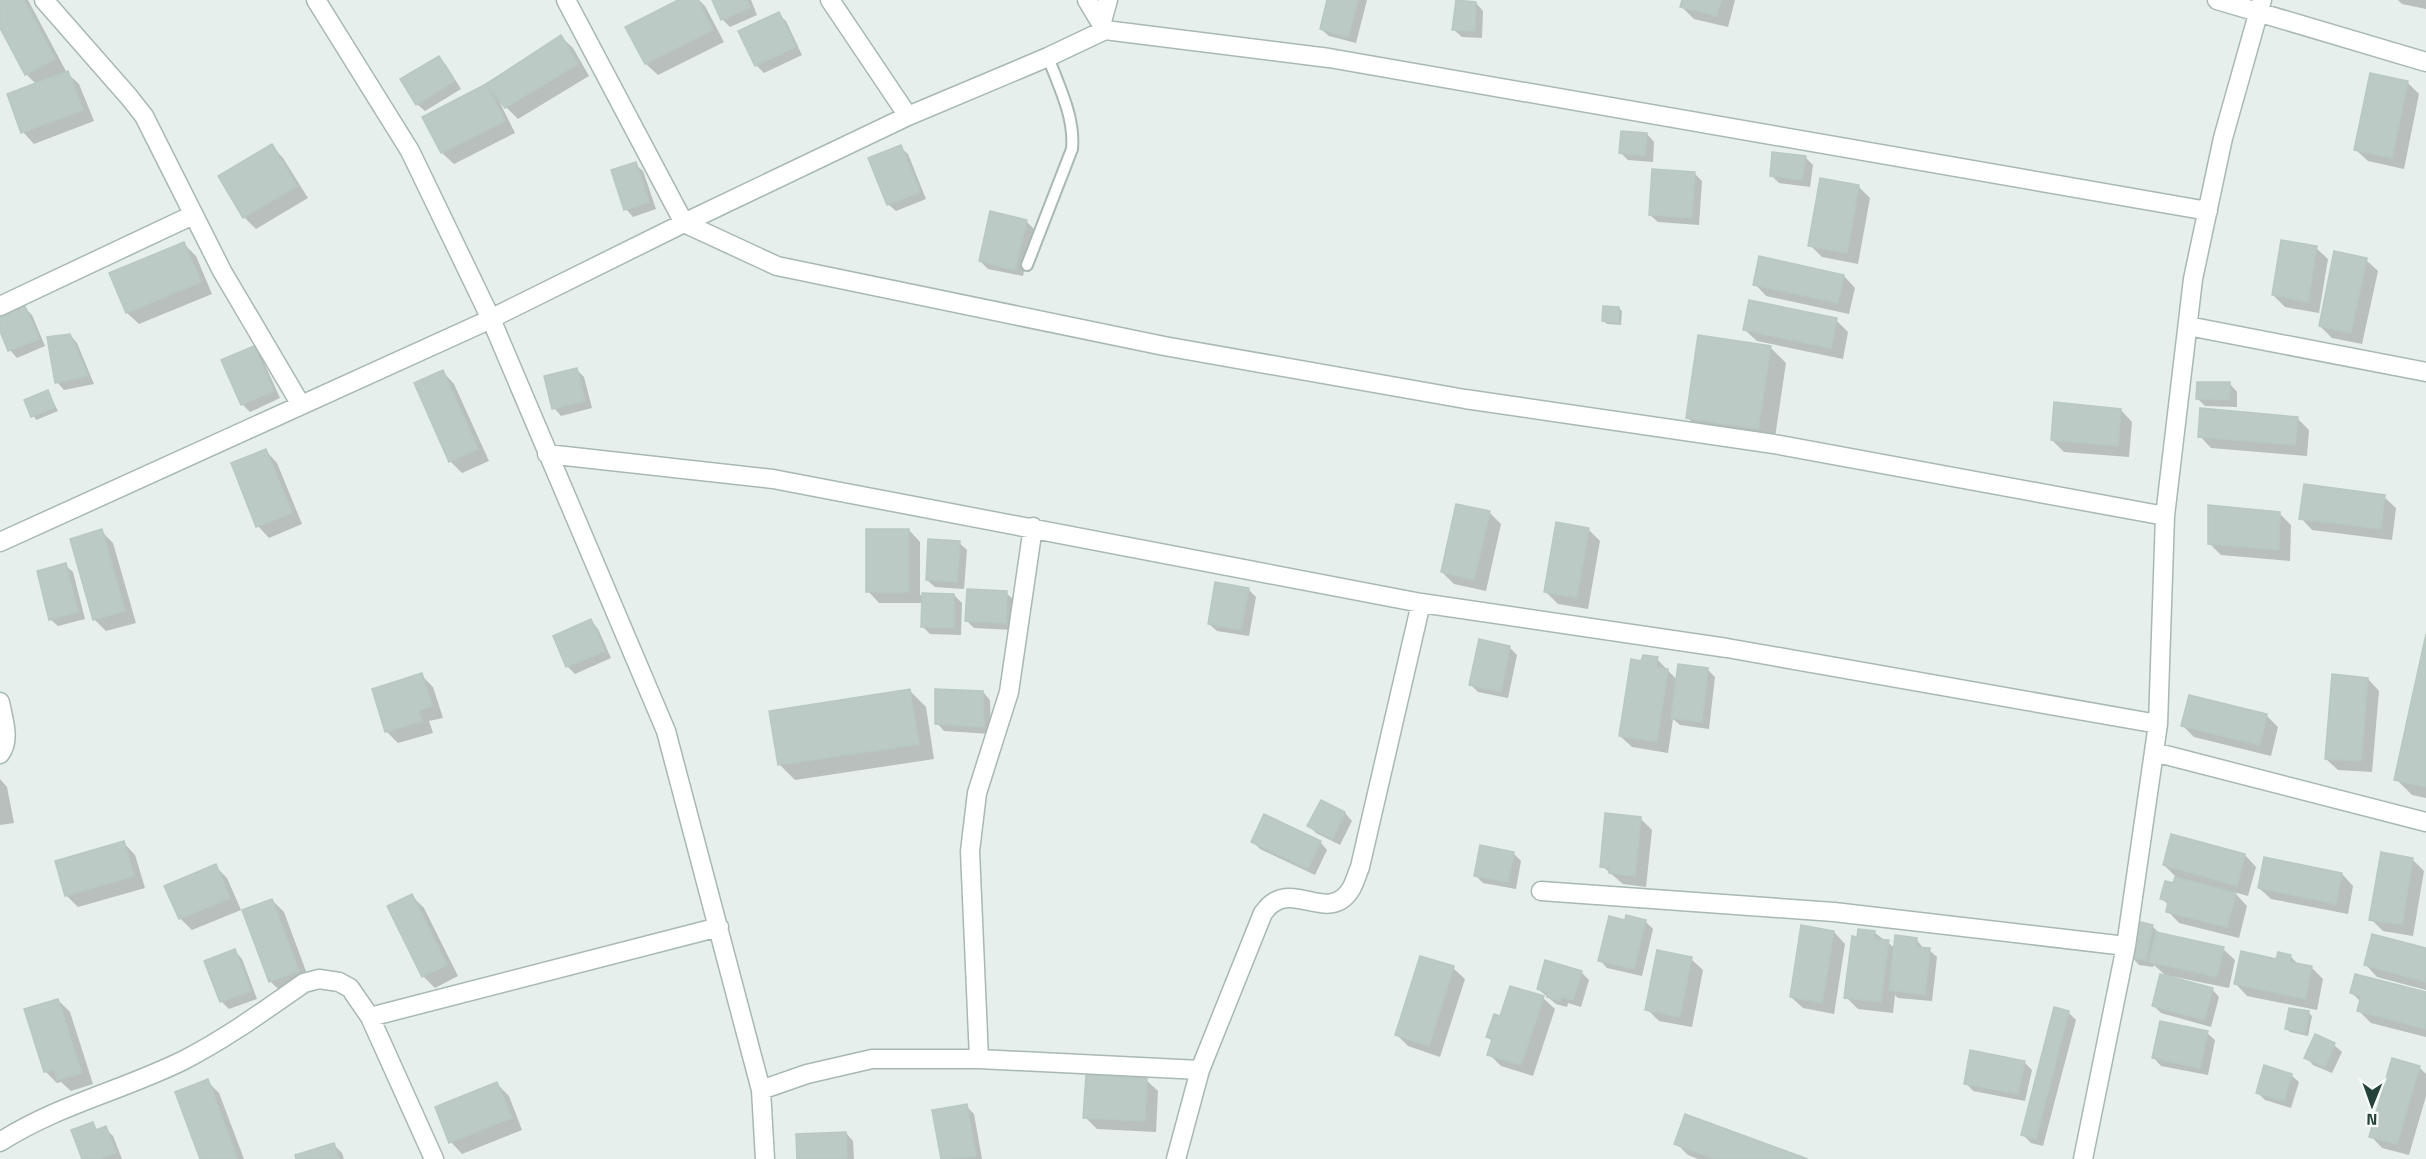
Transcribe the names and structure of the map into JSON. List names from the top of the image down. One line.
{"north":"bottom"}
